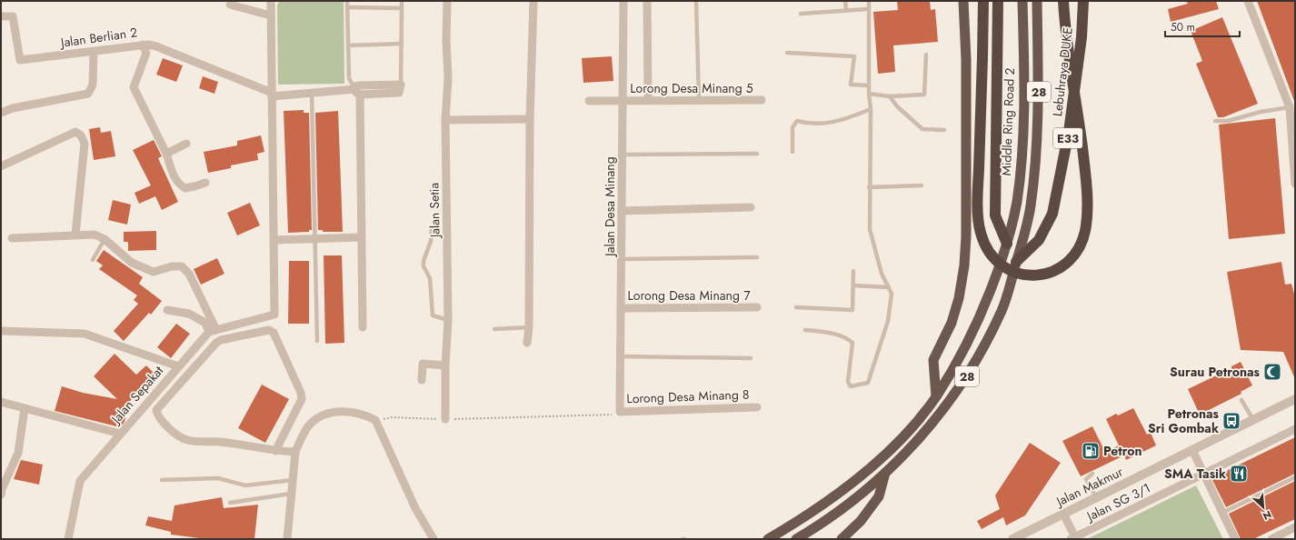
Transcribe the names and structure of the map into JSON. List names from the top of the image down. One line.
{"streets":{"highway":["Lebuhraya DUKE","28","Middle Ring Road 2","E33"],"street":["Jalan Berlian 2","Lorong Desa Minang 5","Jalan Desa Minang","Jalan Setia","Lorong Desa Minang 7","Jalan Sepakat","Lorong Desa Minang 8","Jalan Makmur","Jalan SG 3/1"]},"crossings":[["Lebuhraya DUKE","28"],["Lorong Desa Minang 5","Jalan Desa Minang"],["Jalan Desa Minang","Lorong Desa Minang 7"],["Jalan Desa Minang","Lorong Desa Minang 8"]],"places":{"mosque":["Surau Petronas"],"bus stop":["Petronas Sri Gombak"],"fuel station":["Petron"],"restaurant":["SMA Tasik"]},"scale_bar":"50 m","north":"bottom right"}
